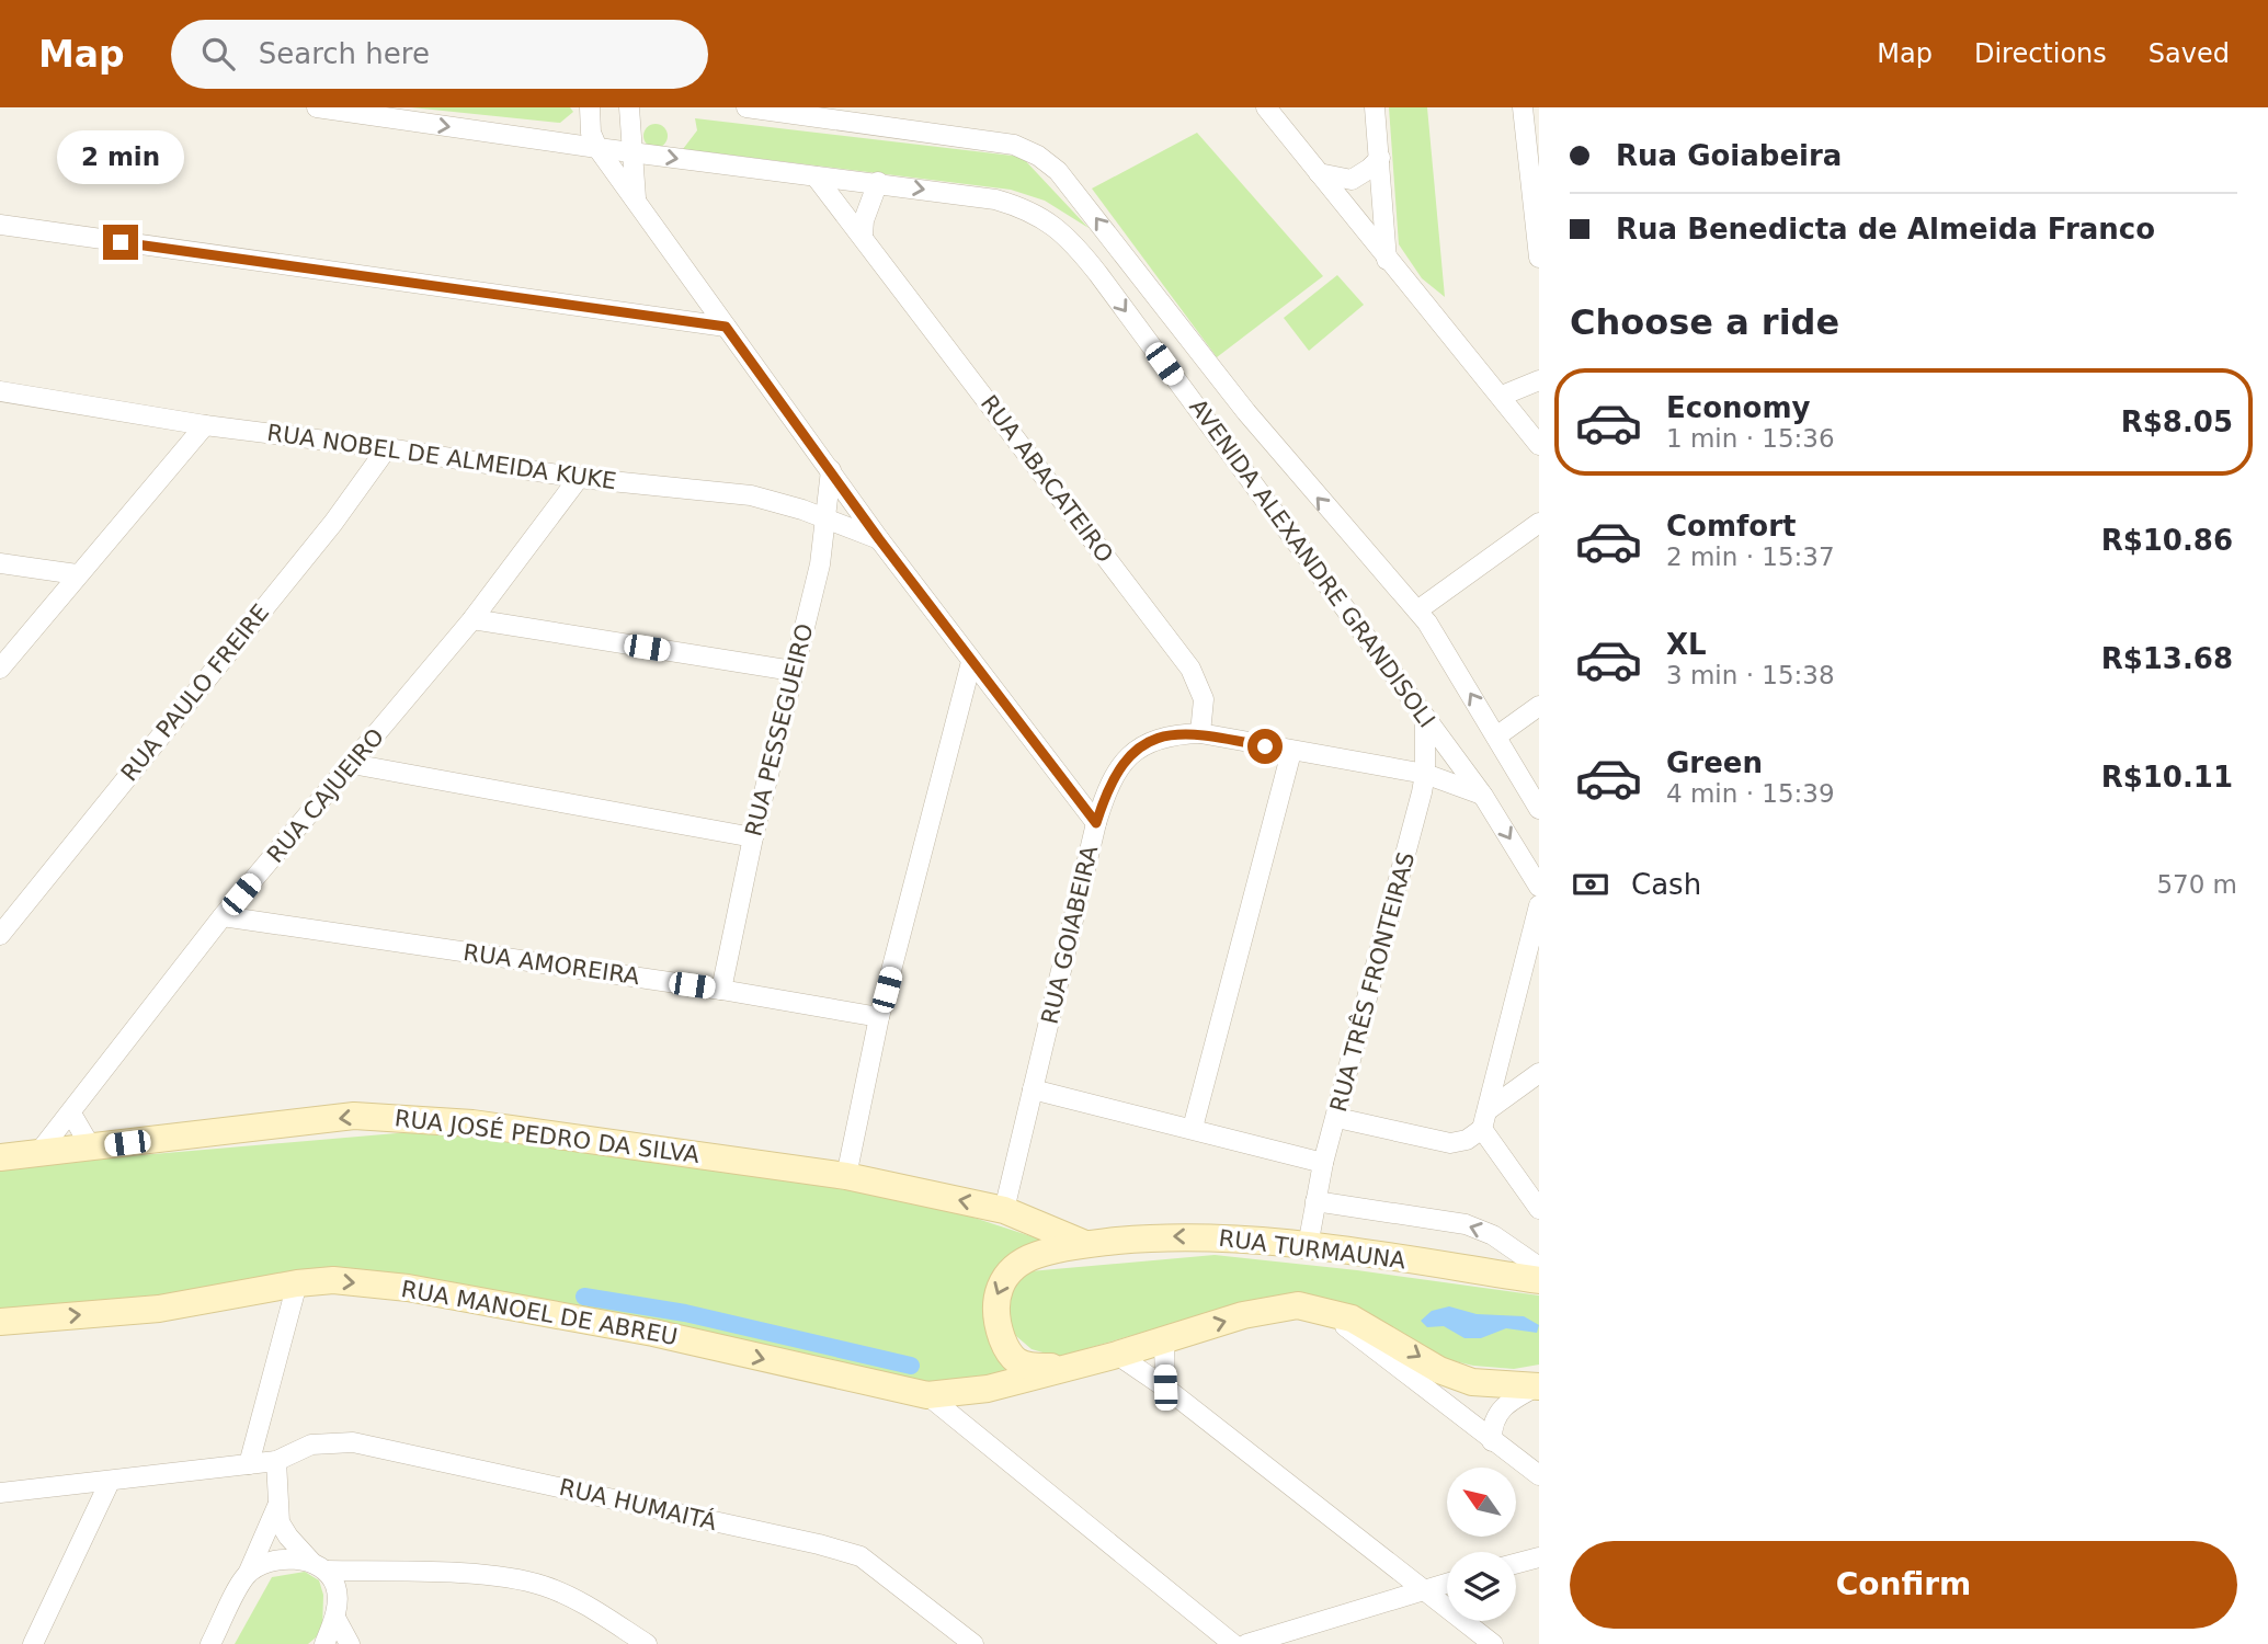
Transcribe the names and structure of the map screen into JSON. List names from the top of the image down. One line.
{"streets":{"main road":["RUA JOSÉ PEDRO DA SILVA","RUA TURMAUNA","RUA MANOEL DE ABREU"],"street":["RUA NOBEL DE ALMEIDA KUKE","RUA ABACATEIRO","AVENIDA ALEXANDRE GRANDISOLI","RUA PAULO FREIRE","RUA PESSEGUEIRO","RUA CAJUEIRO","RUA GOIABEIRA","RUA AMOREIRA","RUA TRÊS FRONTEIRAS","RUA HUMAITÁ"]},"crossings":[["RUA NOBEL DE ALMEIDA KUKE","RUA PAULO FREIRE"],["RUA NOBEL DE ALMEIDA KUKE","RUA PESSEGUEIRO"],["RUA NOBEL DE ALMEIDA KUKE","RUA CAJUEIRO"],["RUA ABACATEIRO","AVENIDA ALEXANDRE GRANDISOLI"],["RUA ABACATEIRO","RUA GOIABEIRA"],["AVENIDA ALEXANDRE GRANDISOLI","RUA GOIABEIRA"],["AVENIDA ALEXANDRE GRANDISOLI","RUA TRÊS FRONTEIRAS"],["RUA PESSEGUEIRO","RUA AMOREIRA"],["RUA CAJUEIRO","RUA AMOREIRA"],["RUA CAJUEIRO","RUA JOSÉ PEDRO DA SILVA"],["RUA GOIABEIRA","RUA TRÊS FRONTEIRAS"],["RUA GOIABEIRA","RUA JOSÉ PEDRO DA SILVA"],["RUA TRÊS FRONTEIRAS","RUA TURMAUNA"],["RUA JOSÉ PEDRO DA SILVA","RUA TURMAUNA"],["RUA TURMAUNA","RUA MANOEL DE ABREU"]],"one_way":["RUA JOSÉ PEDRO DA SILVA","RUA MANOEL DE ABREU"],"north":"top left","page":{"header":"Map","search":"Search here","nav":["Map","Directions","Saved"],"banner":["Rua Goiabeira","Rua Benedicta de Almeida Franco"],"bubble":"2 min","heading":"Choose a ride","list":[{"name":"Economy","note":"1 min · 15:36","value":"R$8.05"},{"name":"Comfort","note":"2 min · 15:37","value":"R$10.86"},{"name":"XL","note":"3 min · 15:38","value":"R$13.68"},{"name":"Green","note":"4 min · 15:39","value":"R$10.11"}],"pay":["Cash","570 m"],"buttons":"Confirm"}}
